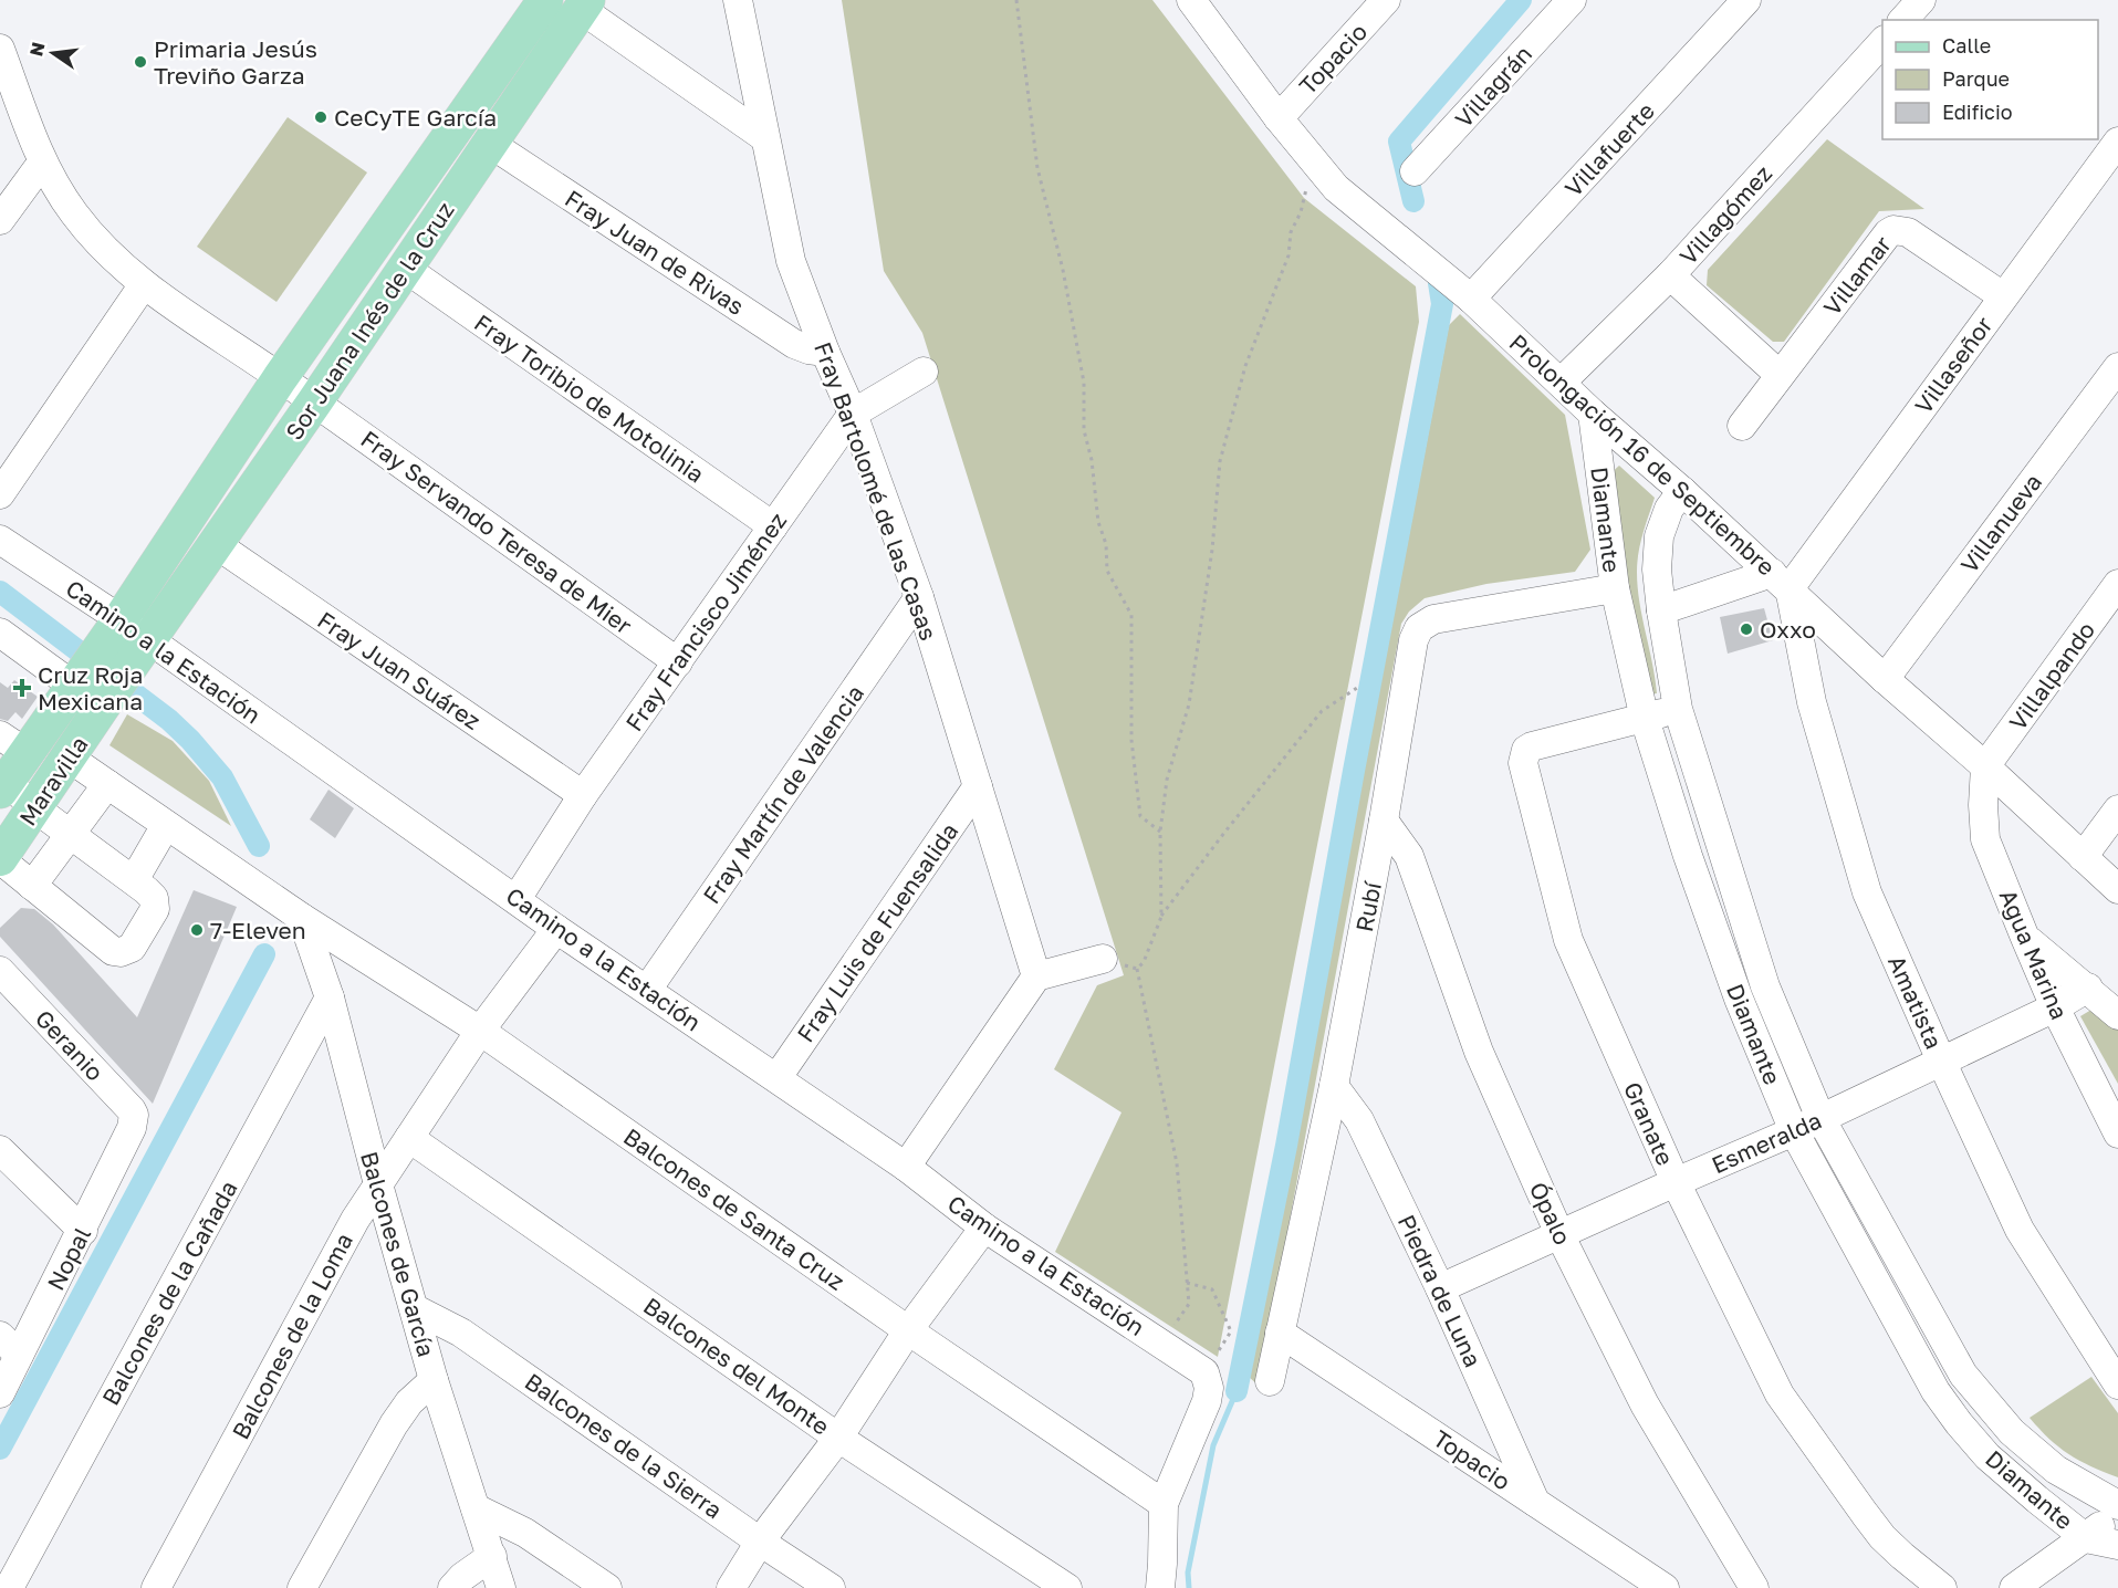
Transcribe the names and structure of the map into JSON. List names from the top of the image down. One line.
{"streets":{"main road":["Sor Juana Inés de la Cruz","Maravilla"],"street":["Topacio","Villagrán","Villafuerte","Villagómez","Fray Juan de Rivas","Villamar","Villaseñor","Fray Toribio de Motolinia","Prolongación 16 de Septiembre","Fray Bartolomé de las Casas","Diamante","Villanueva","Fray Servando Teresa de Mier","Fray Francisco Jiménez","Camino a la Estación","Fray Juan Suárez","Villalpando","Fray Martín de Valencia","Rubí","Fray Luis de Fuensalida","Agua Marina","Amatista","Geranio","Granate","Esmeralda","Balcones de Santa Cruz","Ópalo","Balcones de García","Nopal","Piedra de Luna","Balcones de la Cañada","Balcones de la Loma","Balcones del Monte","Balcones de la Sierra"]},"crossings":[["Topacio","Prolongación 16 de Septiembre"],["Topacio","Rubí"],["Topacio","Piedra de Luna"],["Villafuerte","Prolongación 16 de Septiembre"],["Villagómez","Prolongación 16 de Septiembre"],["Fray Juan de Rivas","Sor Juana Inés de la Cruz"],["Fray Juan de Rivas","Fray Bartolomé de las Casas"],["Villamar","Villaseñor"],["Sor Juana Inés de la Cruz","Fray Toribio de Motolinia"],["Sor Juana Inés de la Cruz","Fray Servando Teresa de Mier"],["Sor Juana Inés de la Cruz","Camino a la Estación"],["Sor Juana Inés de la Cruz","Fray Juan Suárez"],["Sor Juana Inés de la Cruz","Maravilla"],["Villaseñor","Prolongación 16 de Septiembre"],["Villaseñor","Amatista"],["Fray Toribio de Motolinia","Fray Francisco Jiménez"],["Prolongación 16 de Septiembre","Diamante"],["Prolongación 16 de Septiembre","Villanueva"],["Prolongación 16 de Septiembre","Villalpando"],["Prolongación 16 de Septiembre","Agua Marina"],["Prolongación 16 de Septiembre","Amatista"],["Fray Bartolomé de las Casas","Fray Francisco Jiménez"],["Fray Bartolomé de las Casas","Fray Martín de Valencia"],["Fray Bartolomé de las Casas","Fray Luis de Fuensalida"],["Diamante","Rubí"],["Diamante","Granate"],["Diamante","Esmeralda"],["Fray Servando Teresa de Mier","Fray Francisco Jiménez"],["Fray Francisco Jiménez","Camino a la Estación"],["Fray Francisco Jiménez","Fray Juan Suárez"],["Camino a la Estación","Maravilla"],["Camino a la Estación","Fray Martín de Valencia"],["Camino a la Estación","Fray Luis de Fuensalida"],["Camino a la Estación","Balcones de la Loma"],["Villalpando","Agua Marina"],["Maravilla","Balcones de Santa Cruz"],["Rubí","Ópalo"],["Rubí","Piedra de Luna"],["Agua Marina","Esmeralda"],["Amatista","Esmeralda"],["Geranio","Nopal"],["Granate","Esmeralda"],["Esmeralda","Ópalo"],["Esmeralda","Piedra de Luna"],["Balcones de Santa Cruz","Balcones de García"],["Balcones de Santa Cruz","Balcones de la Loma"],["Balcones de García","Balcones de la Cañada"],["Balcones de García","Balcones de la Loma"],["Balcones de García","Balcones de la Sierra"],["Balcones de la Loma","Balcones del Monte"]],"places":{"other":["Primaria Jesús Treviño Garza","CeCyTE García","Oxxo","7-Eleven"],"health":["Cruz Roja Mexicana"]},"legend":["Calle","Parque","Edificio"],"north":"left"}
